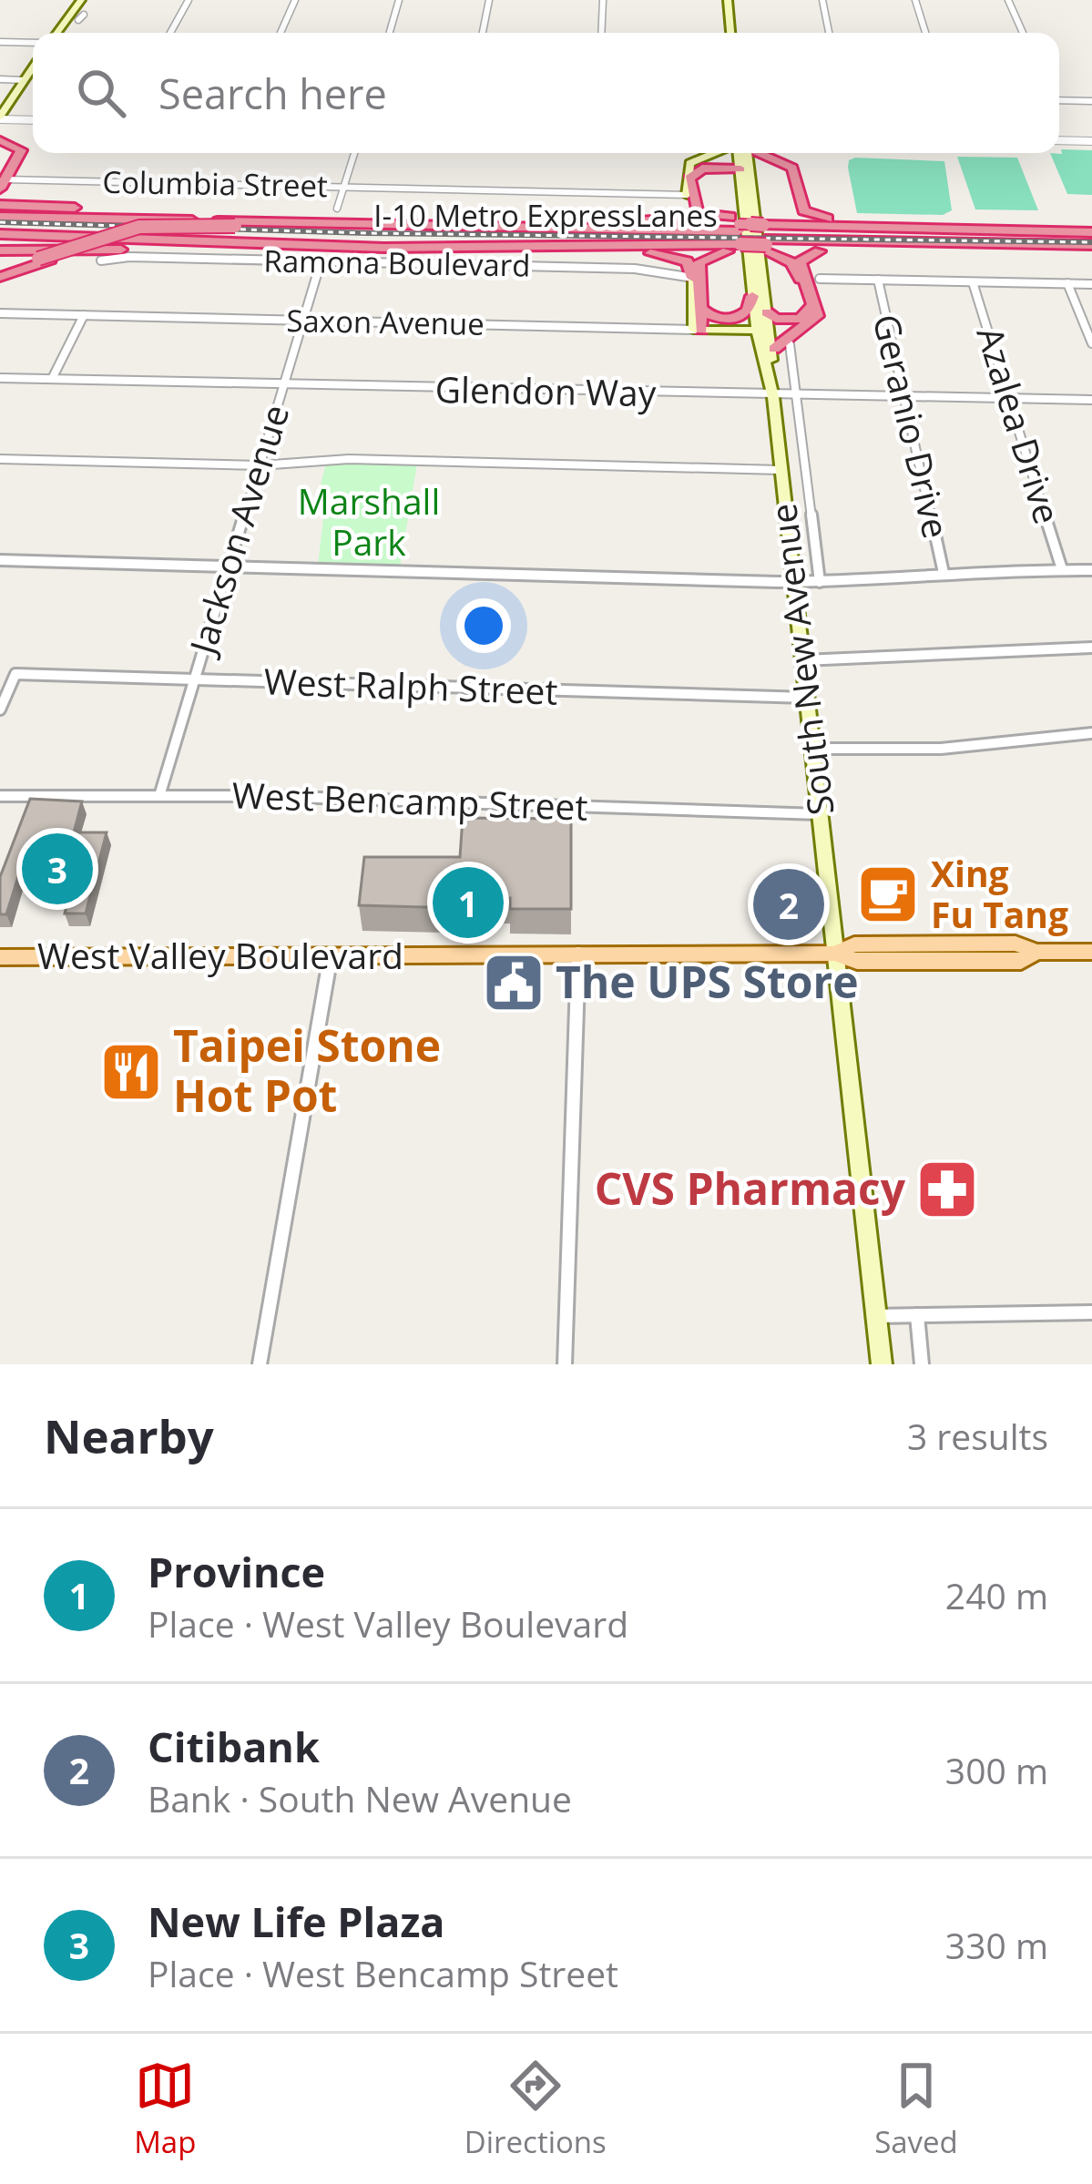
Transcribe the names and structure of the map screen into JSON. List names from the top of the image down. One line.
{"streets":{"highway":["I-10 Metro ExpressLanes"],"main road":["Saxon Avenue","South New Avenue","West Valley Boulevard"],"street":["Columbia Street","Ramona Boulevard","Glendon Way","Azalea Drive","Geranio Drive","Jackson Avenue","West Ralph Street","West Bencamp Street"]},"crossings":[["Ramona Boulevard","Jackson Avenue"],["Saxon Avenue","Jackson Avenue"],["Glendon Way","Azalea Drive"],["Glendon Way","Geranio Drive"],["Glendon Way","Jackson Avenue"],["Glendon Way","South New Avenue"],["Jackson Avenue","West Ralph Street"],["Jackson Avenue","West Bencamp Street"],["South New Avenue","West Ralph Street"],["South New Avenue","West Bencamp Street"],["South New Avenue","West Valley Boulevard"]],"parks":["Marshall Park"],"places":{"cafe":["Xing Fu Tang"],"public building":["The UPS Store"],"restaurant":["Taipei Stone Hot Pot"],"pharmacy":["CVS Pharmacy"]},"page":{"search":"Search here","pins":["3","1","2"],"heading":["Nearby","3 results"],"list":[{"mark":"1","name":"Province","note":"Place · West Valley Boulevard","value":"240 m"},{"mark":"2","name":"Citibank","note":"Bank · South New Avenue","value":"300 m"},{"mark":"3","name":"New Life Plaza","note":"Place · West Bencamp Street","value":"330 m"}],"nav":["Map","Directions","Saved"]}}
